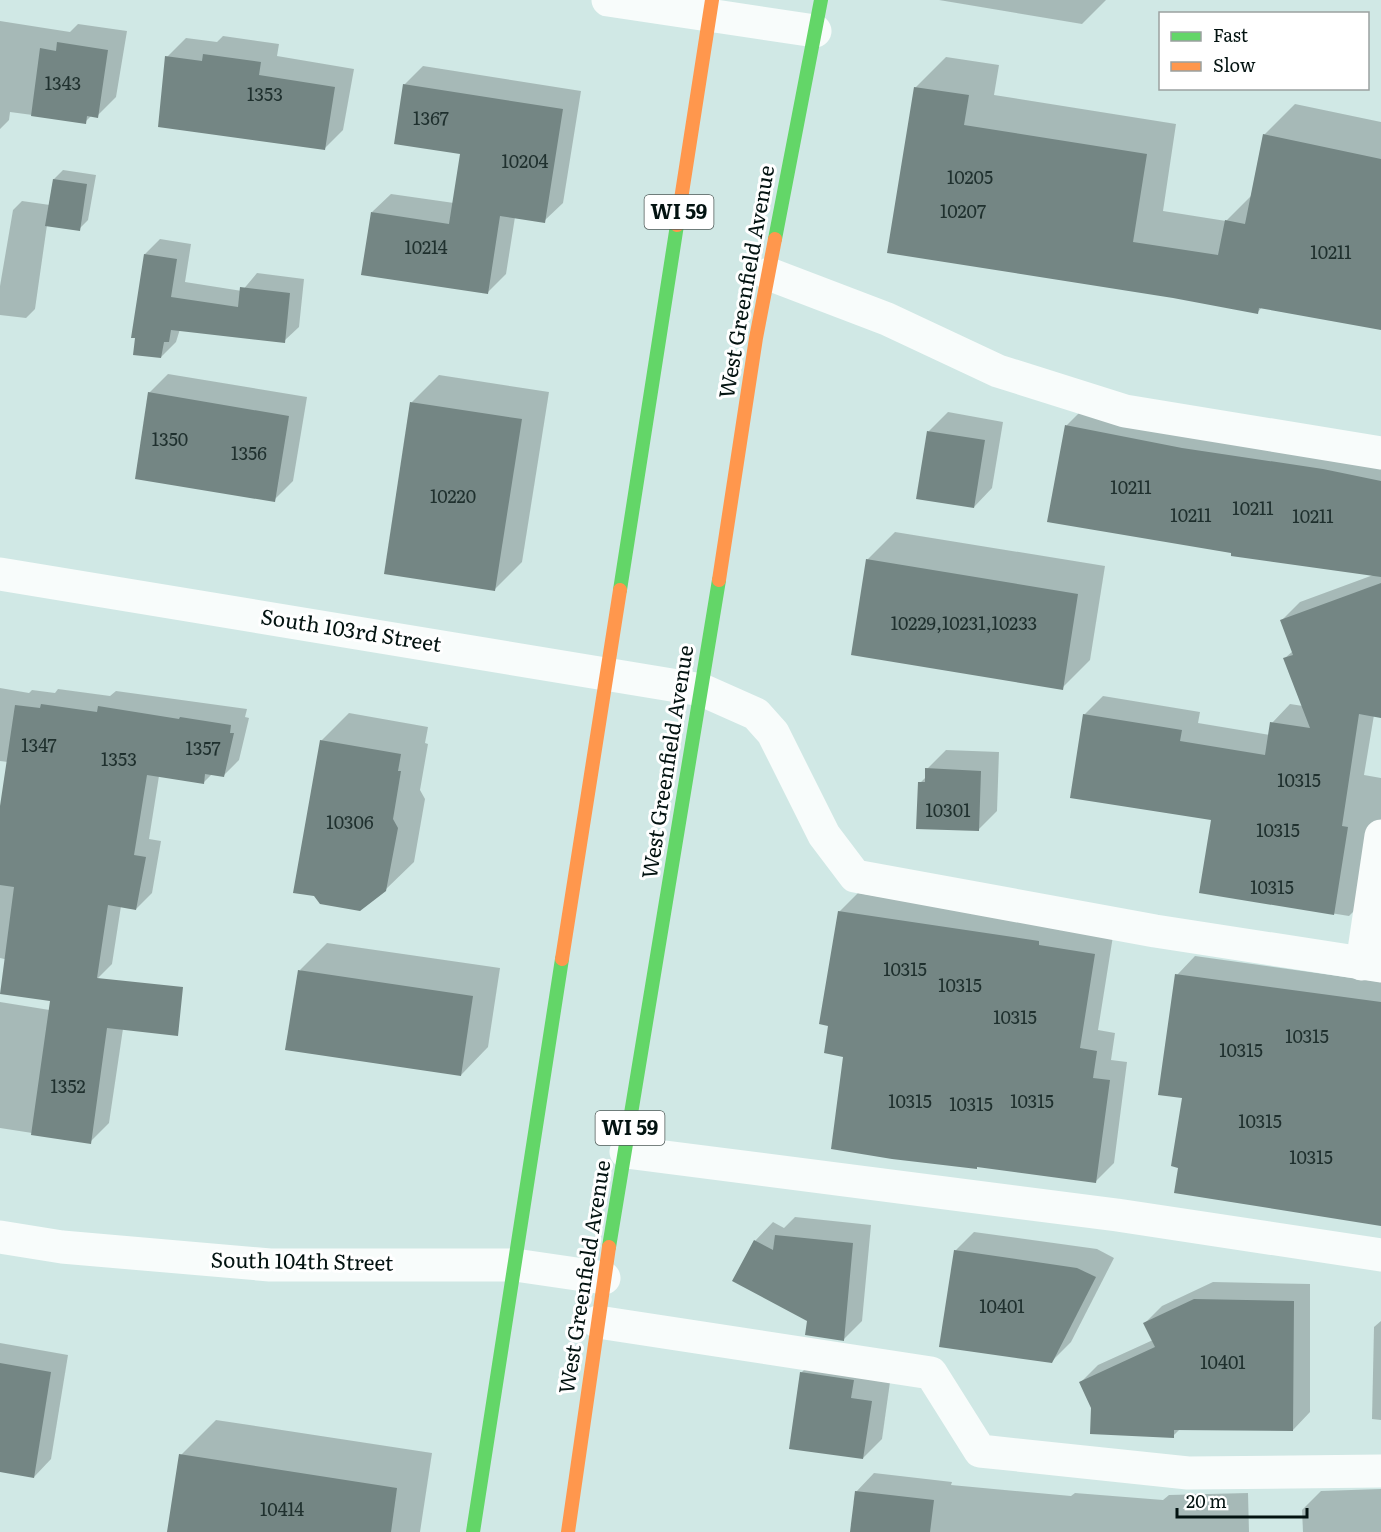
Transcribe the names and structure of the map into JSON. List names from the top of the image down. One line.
{"streets":{"main road":["WI 59","West Greenfield Avenue"],"street":["South 103rd Street","South 104th Street"]},"crossings":[["WI 59","South 103rd Street"],["WI 59","South 104th Street"],["West Greenfield Avenue","South 103rd Street"],["West Greenfield Avenue","South 104th Street"]],"house_numbers":["1343","1353","1367","10204","10205","10207","10214","10211","1350","1356","10211","10220","10211","10211","10211","10229,10231,10233","1347","1357","1353","10315","10301","10306","10315","10315","10315","10315","10315","10315","10315","1352","10315","10315","10315","10315","10315","10401","10401","10414"],"legend":["Fast","Slow"],"scale_bar":"20 m"}
